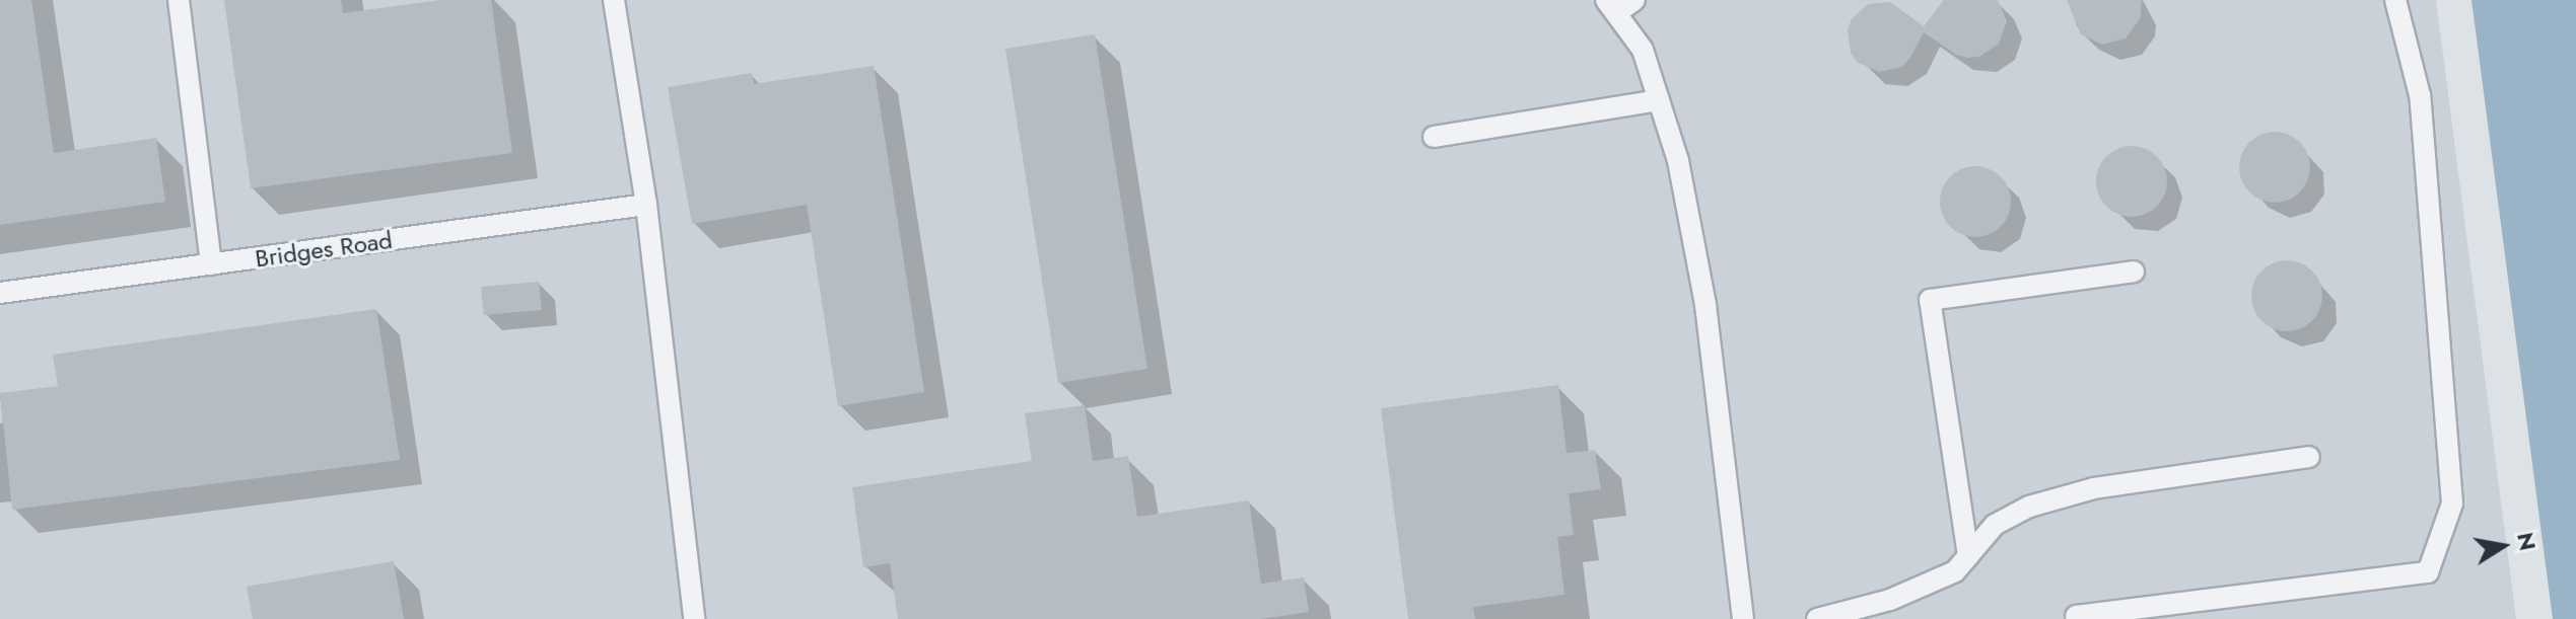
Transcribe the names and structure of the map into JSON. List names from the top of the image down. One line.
{"streets":{"lane":["Bridges Road"]},"north":"right"}
